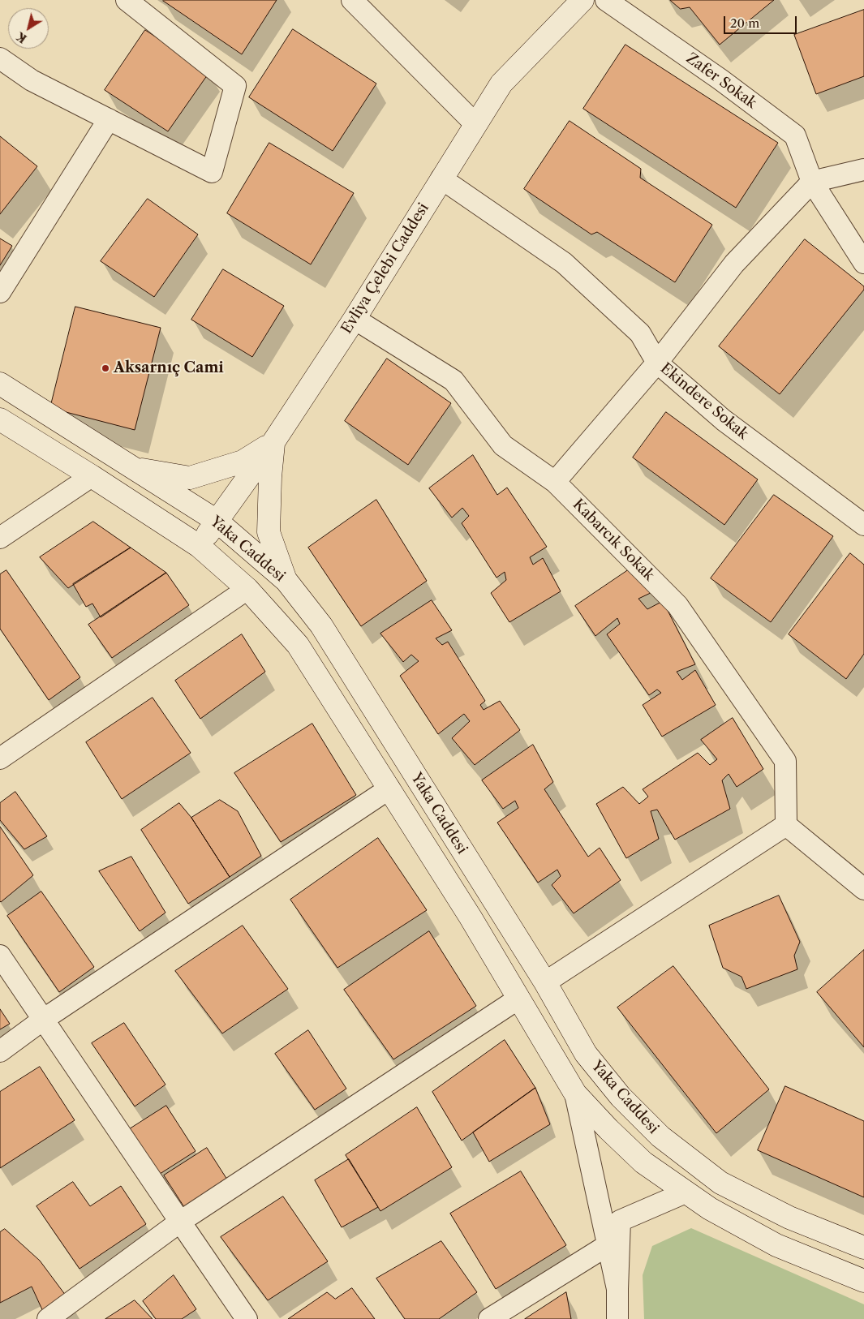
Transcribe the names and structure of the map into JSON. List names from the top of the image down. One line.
{"streets":{"street":["Zafer Sokak","Evliya Çelebi Caddesi","Ekindere Sokak","Kabarcık Sokak","Yaka Caddesi"]},"crossings":[["Evliya Çelebi Caddesi","Ekindere Sokak"],["Evliya Çelebi Caddesi","Kabarcık Sokak"],["Evliya Çelebi Caddesi","Yaka Caddesi"]],"places":["Aksarnıç Cami"],"scale_bar":"20 m","north":"bottom left"}
